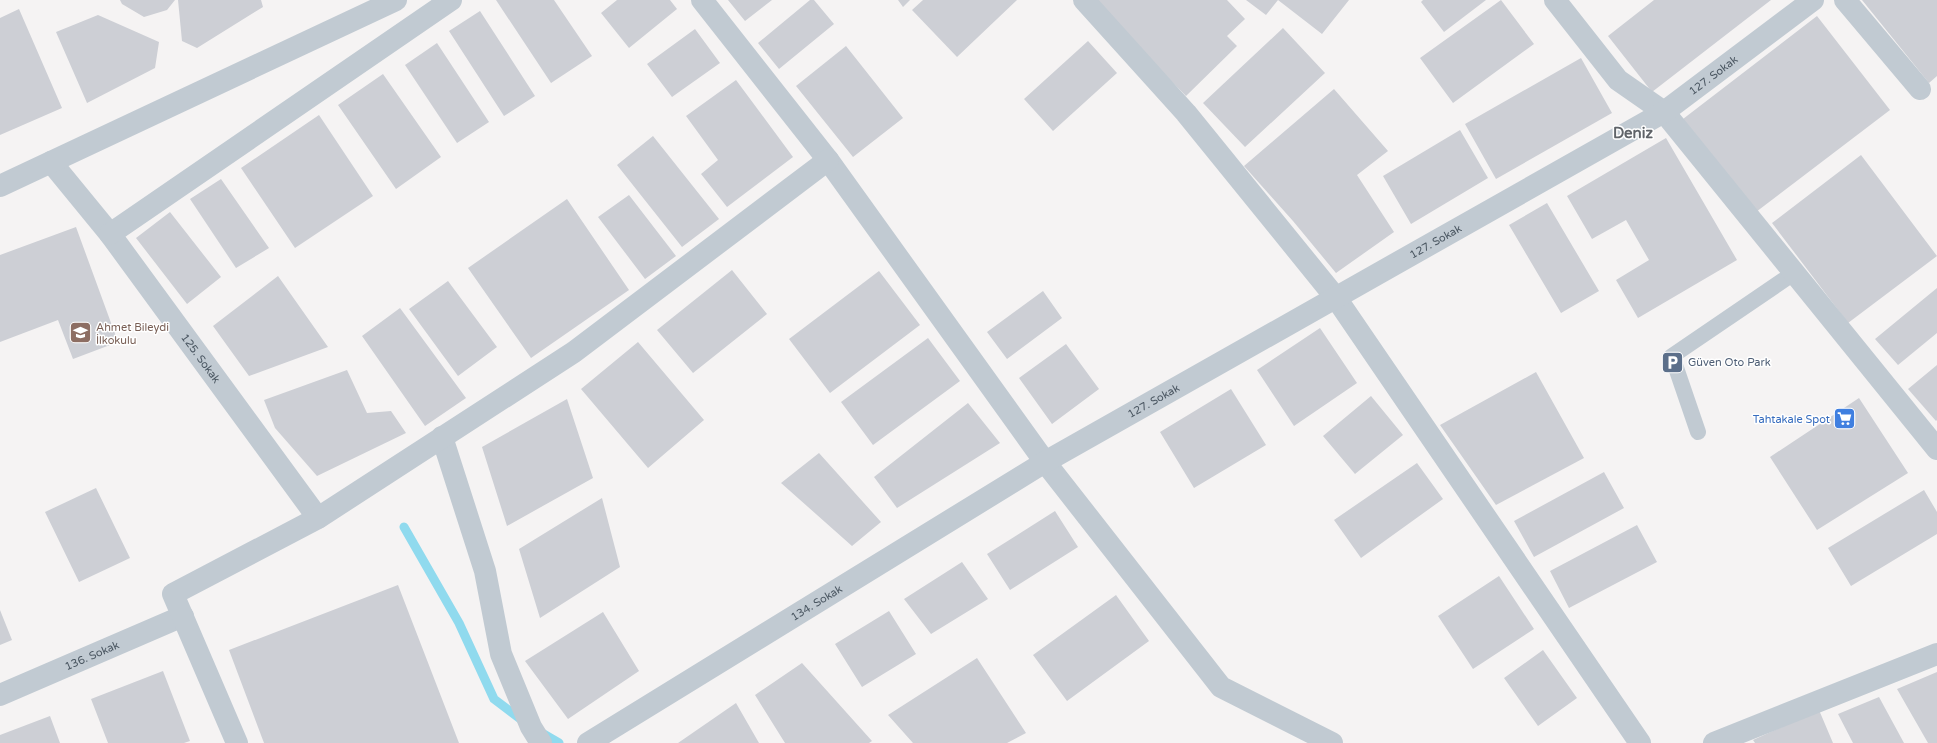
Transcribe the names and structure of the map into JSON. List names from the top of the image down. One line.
{"streets":{"street":["127. Sokak","125. Sokak","134. Sokak","136. Sokak"]},"crossings":[["127. Sokak","134. Sokak"]],"districts":["Deniz"],"places":{"school or university":["Ahmet Bileydi İlkokulu"],"parking":["Güven Oto Park"],"supermarket":["Tahtakale Spot"]}}
